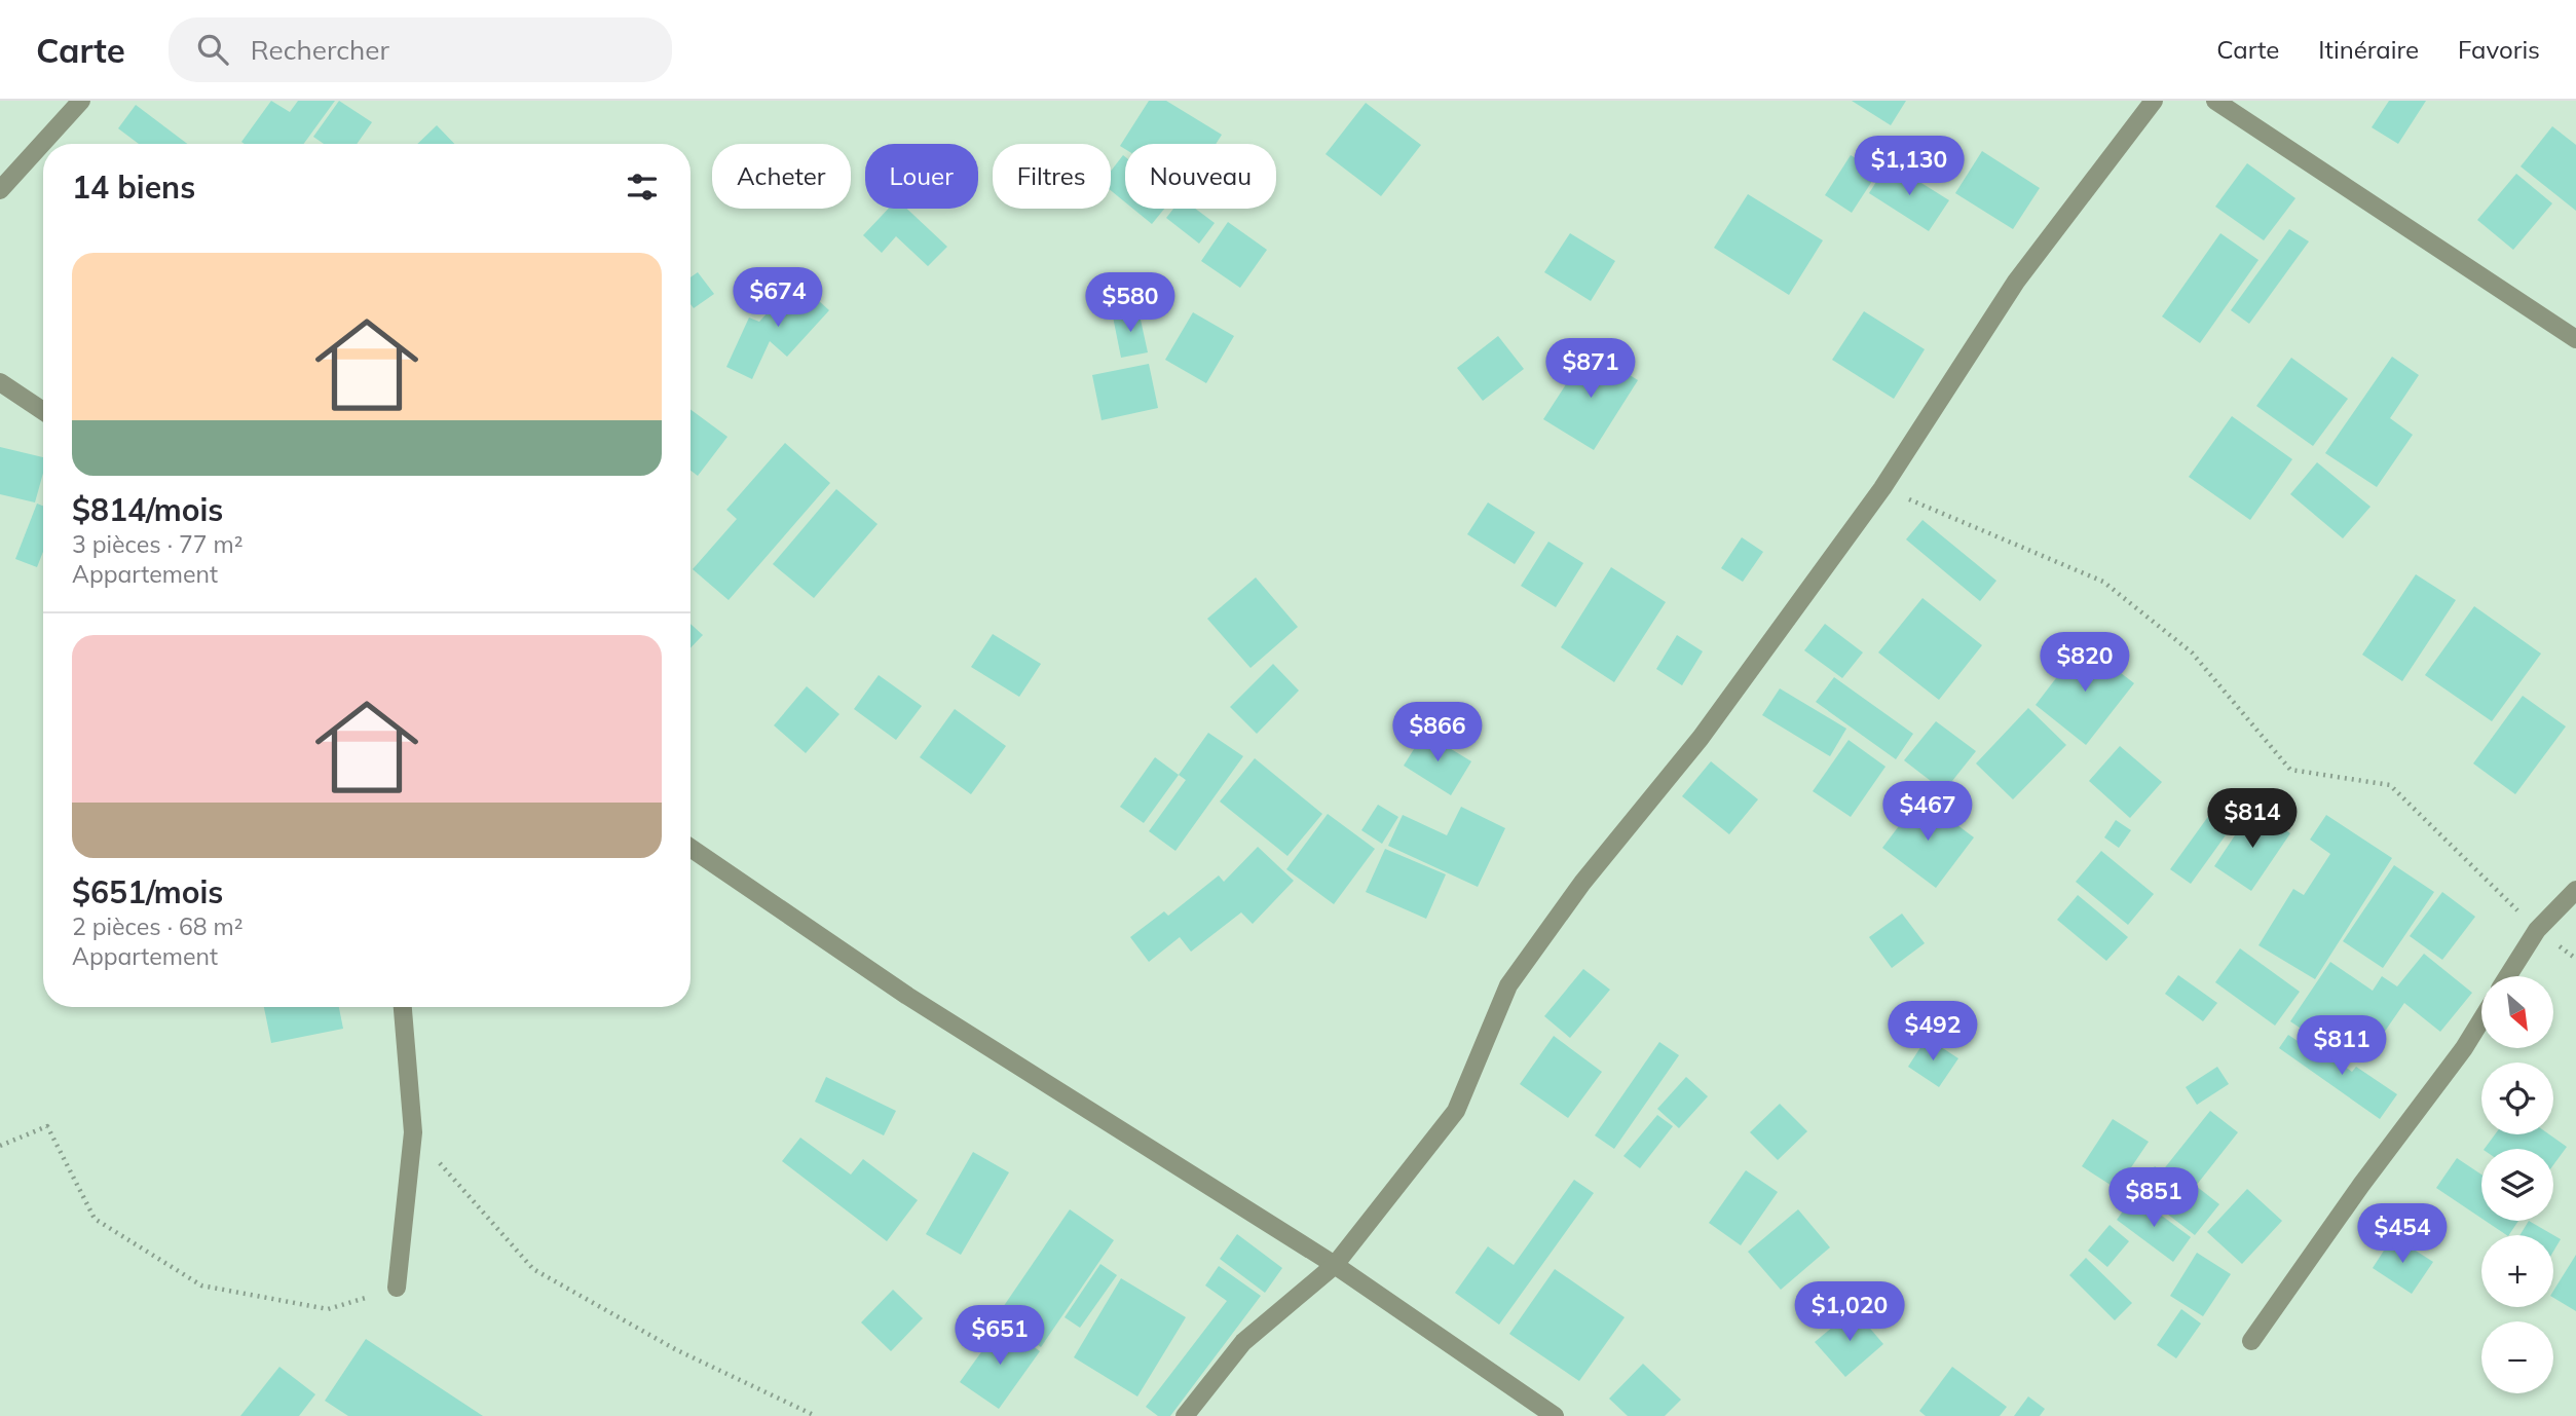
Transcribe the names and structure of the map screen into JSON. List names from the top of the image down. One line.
{"north":"bottom right","page":{"header":"Carte","search":"Rechercher","nav":["Carte","Itinéraire","Favoris"],"price":["$1,130","$674","$580","$871","$820","$866","$467","$814","$492","$811","$851","$454","$1,020","$651"],"chip":["Acheter","Louer","Filtres","Nouveau"],"heading":"14 biens","list":[{"name":"$814/mois","note":"3 pièces · 77 m² · Appartement"},{"name":"$651/mois","note":"2 pièces · 68 m² · Appartement"}],"map_buttons":["+","−"]}}
